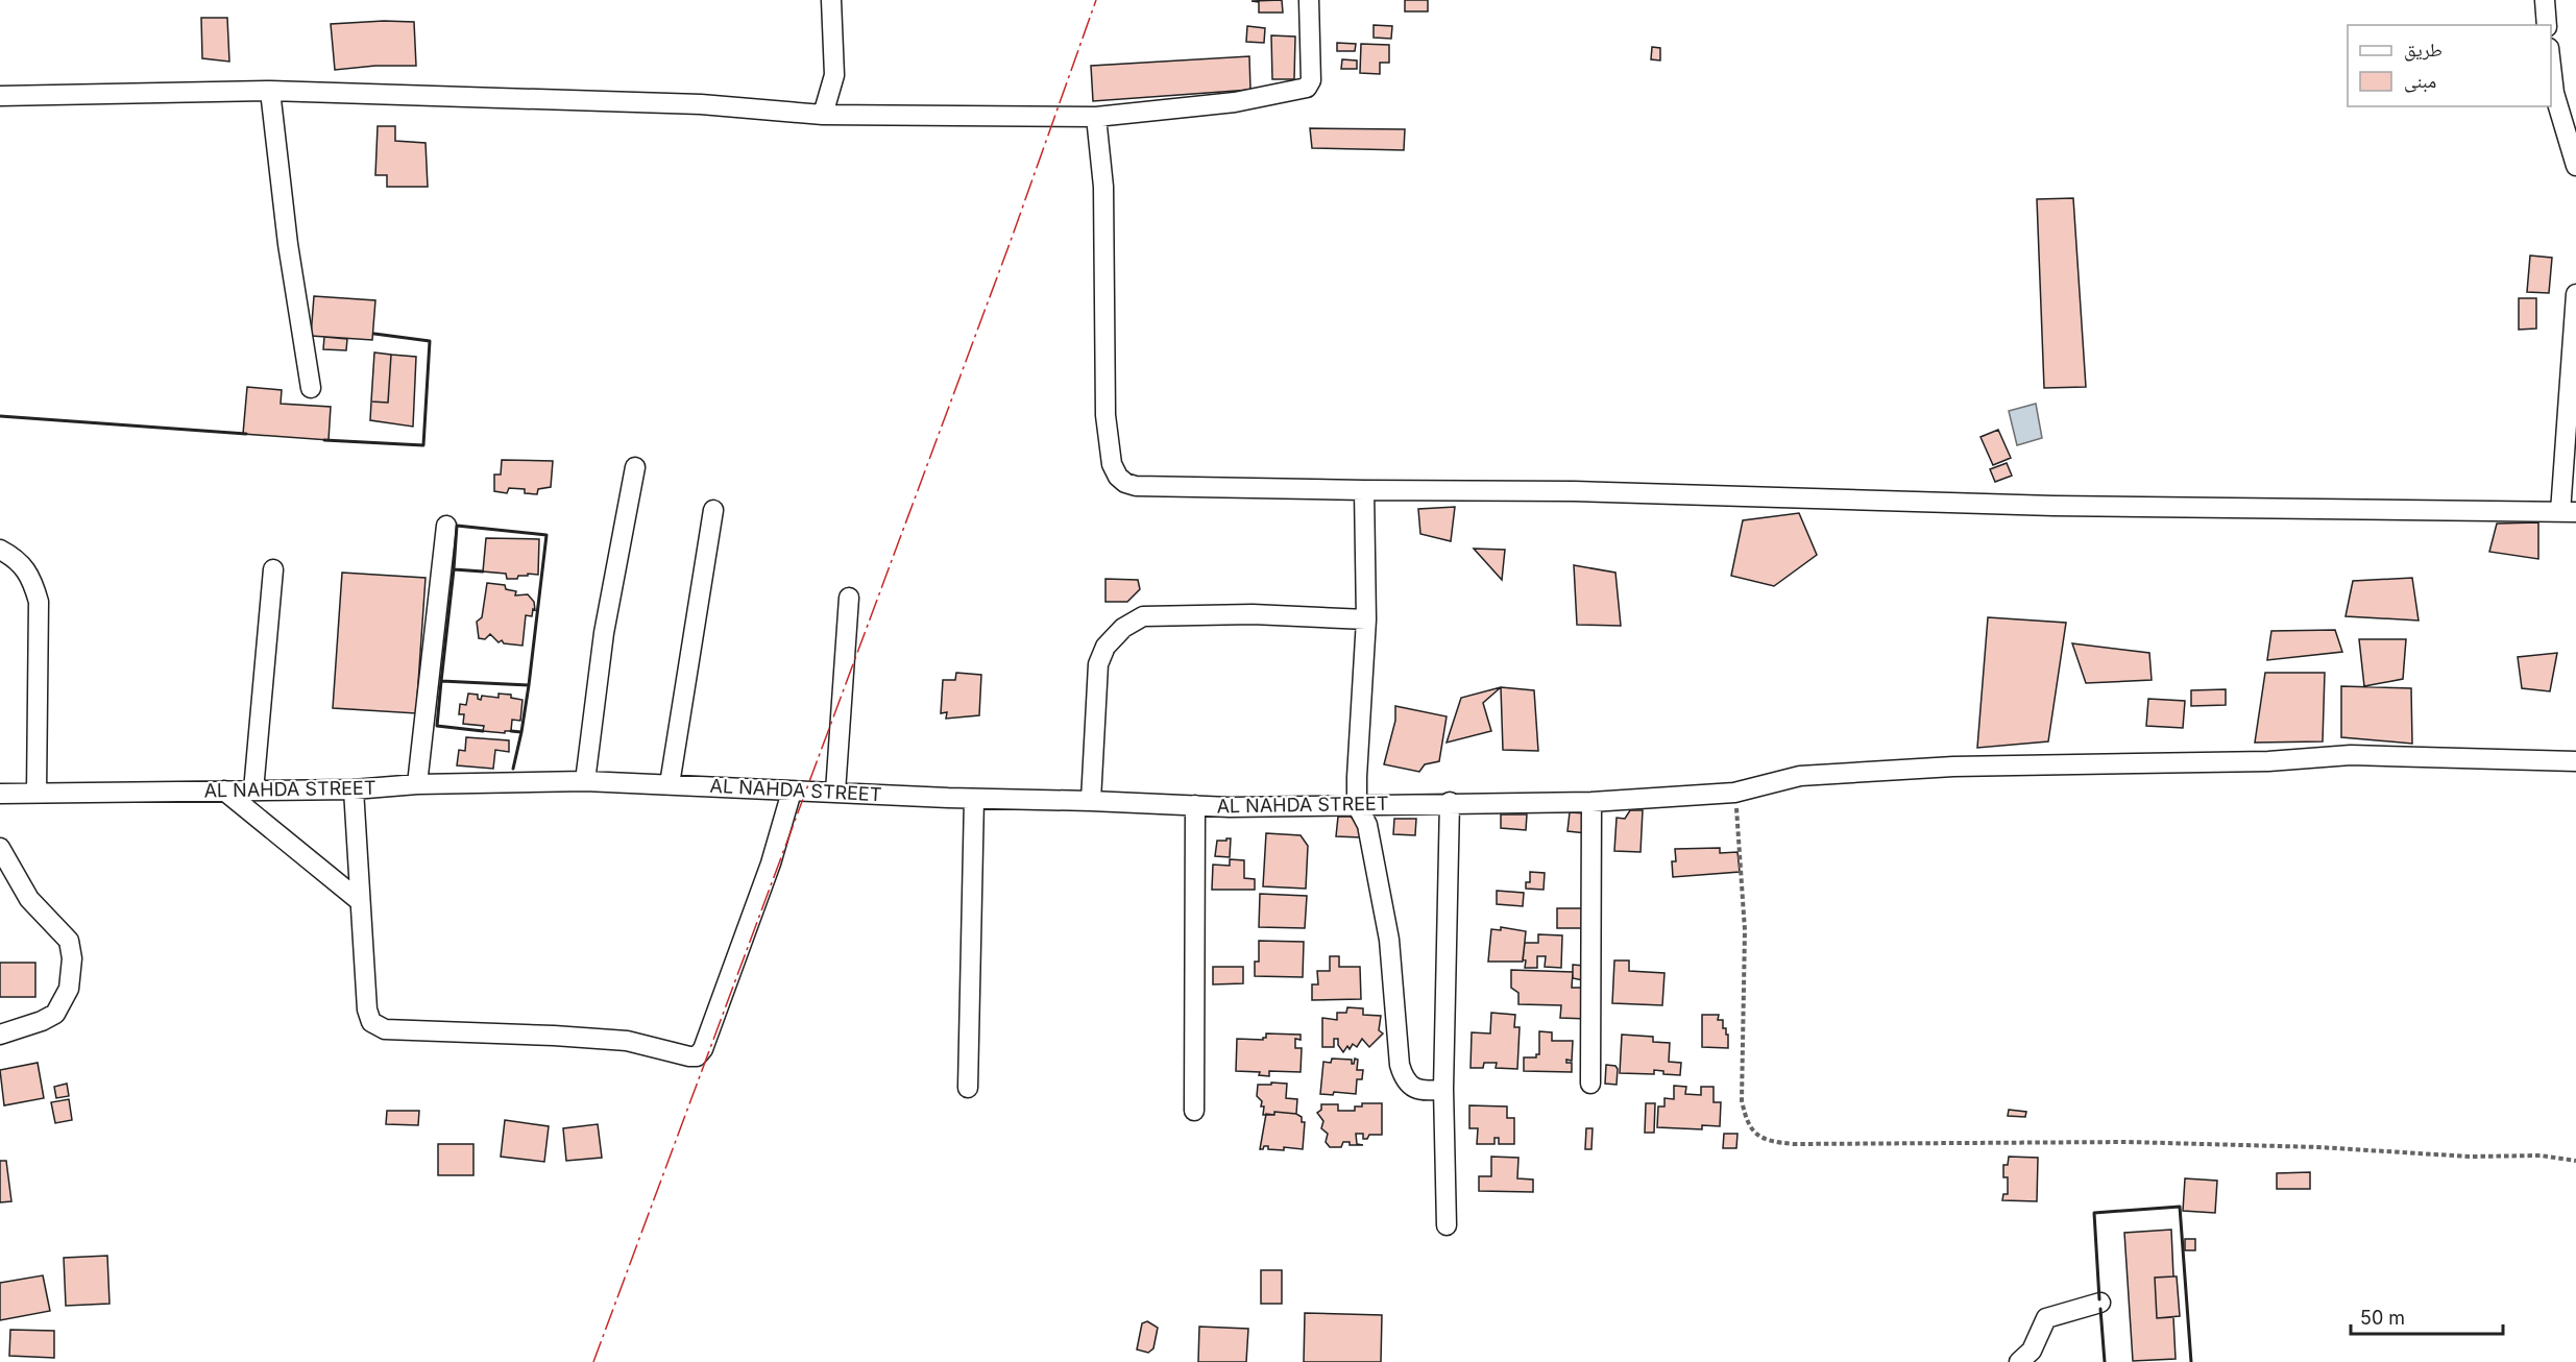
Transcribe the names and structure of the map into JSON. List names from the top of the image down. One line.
{"streets":{"street":["AL NAHDA STREET"]},"legend":["طريق","مبنى"],"scale_bar":"50 m"}
